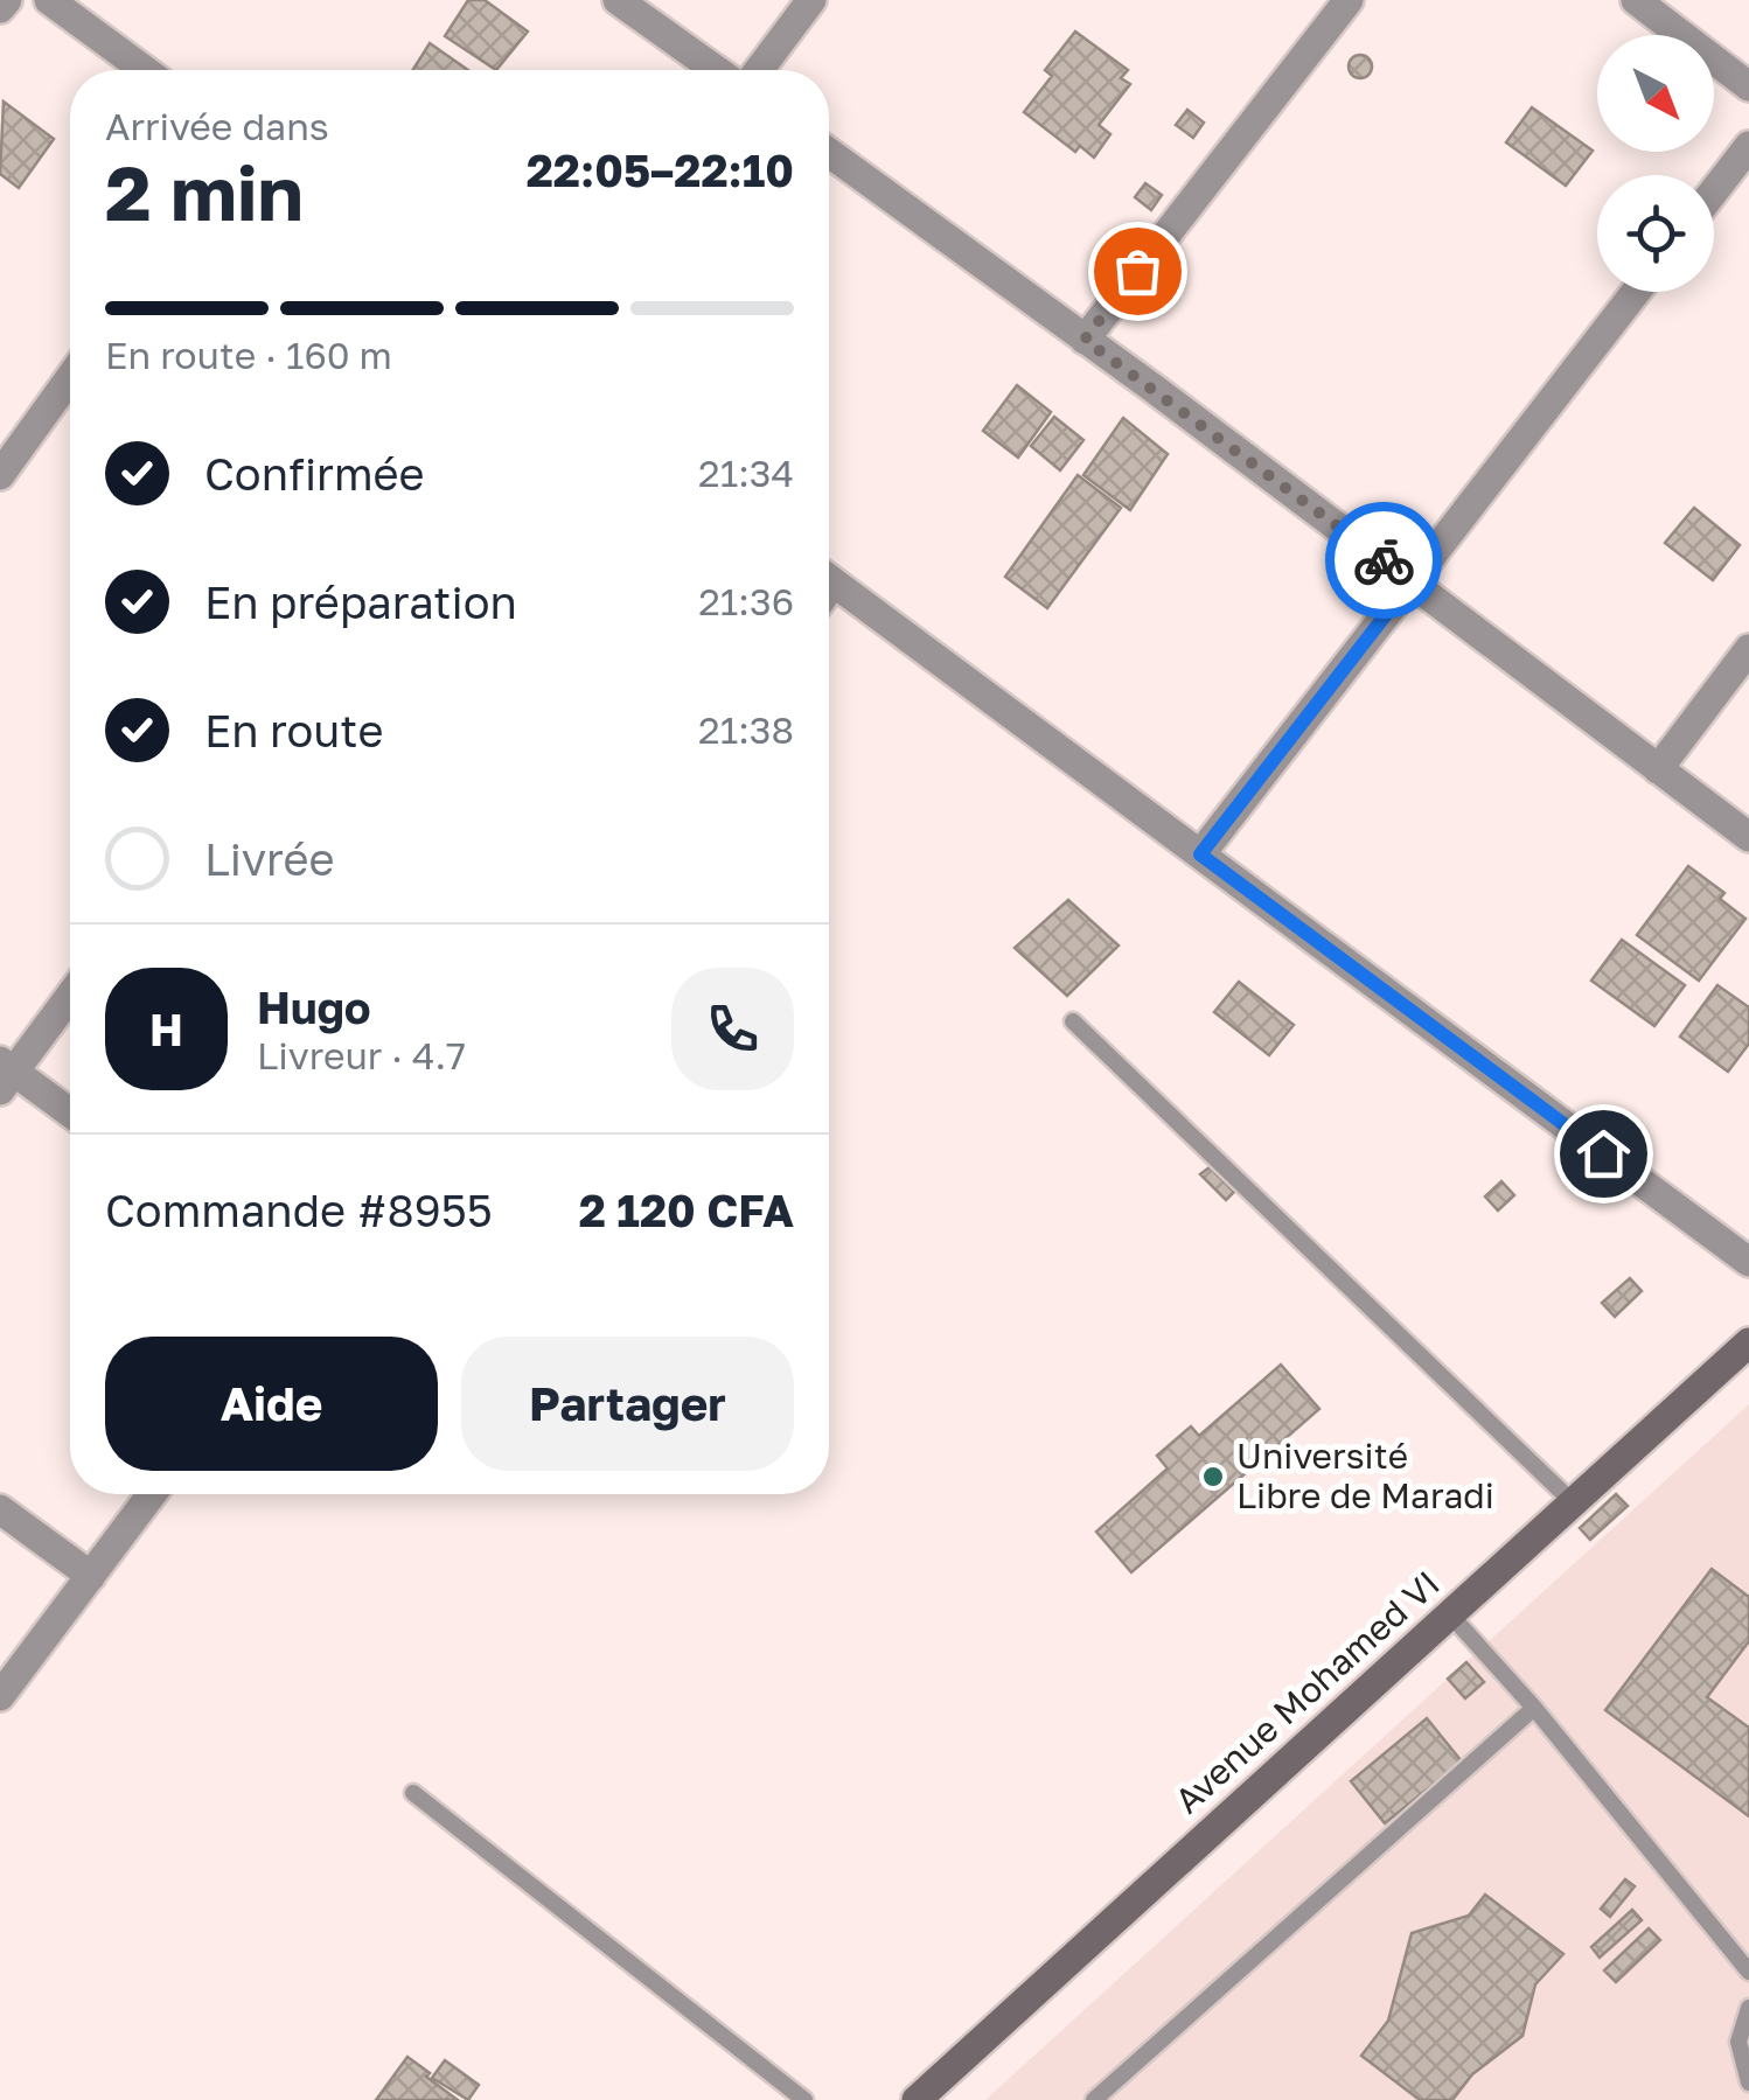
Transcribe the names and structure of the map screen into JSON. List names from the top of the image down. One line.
{"streets":{"street":["Avenue Mohamed VI"]},"places":["Université Libre de Maradi"],"north":"bottom right","page":{"heading":["2 min","Arrivée dans","22:05–22:10"],"panel":["Hugo","Livreur · 4.7","Commande #8955","2 120 CFA"],"bar":"En route · 160 m","list":[["Confirmée","21:34"],["En préparation","21:36"],["En route","21:38"],"Livrée"],"round":"H","buttons":["Aide","Partager"]}}
